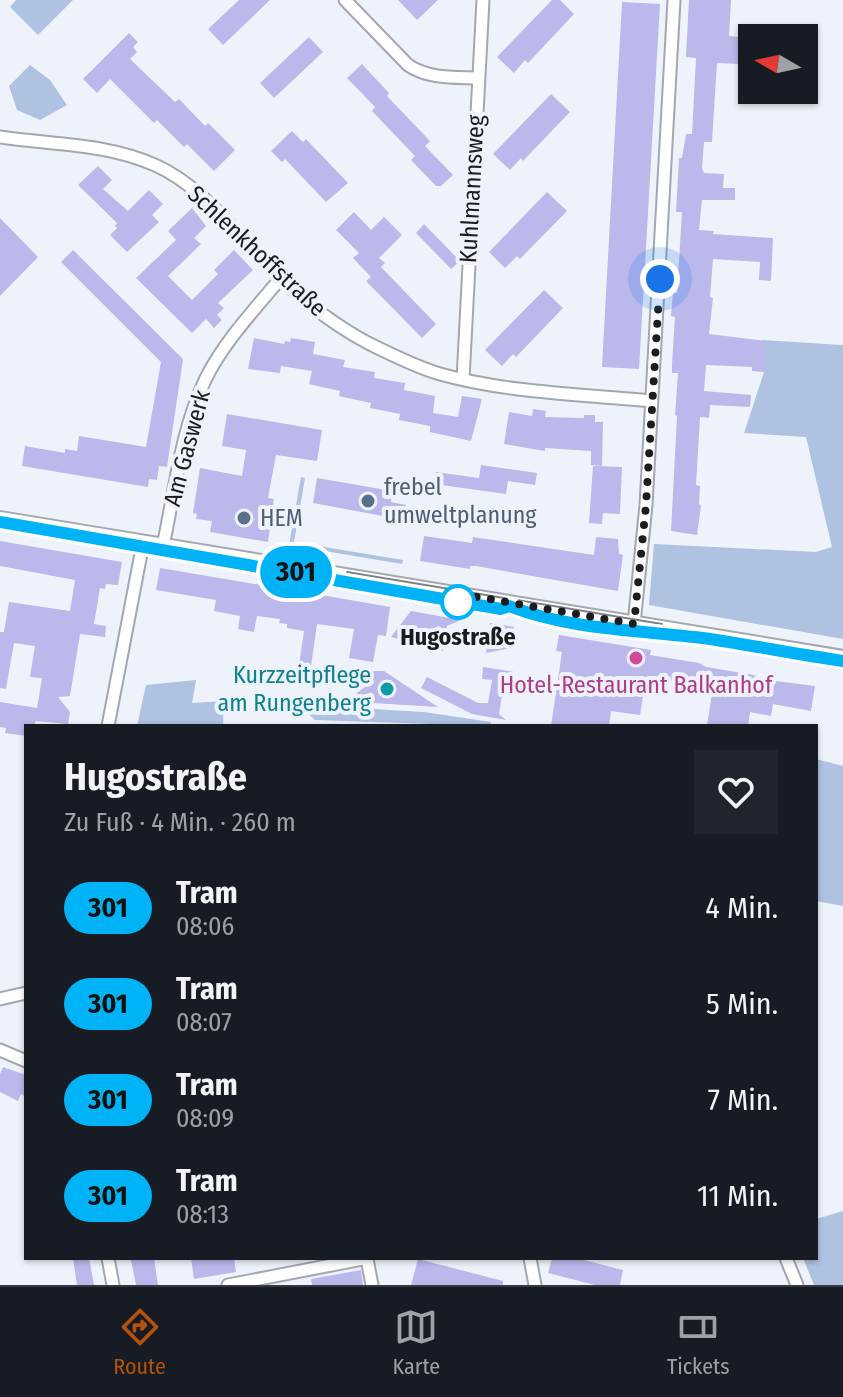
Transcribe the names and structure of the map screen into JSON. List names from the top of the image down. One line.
{"streets":{"street":["Kuhlmannsweg","Schlenkhoffstraße","Am Gaswerk"]},"crossings":[["Kuhlmannsweg","Schlenkhoffstraße"],["Schlenkhoffstraße","Am Gaswerk"]],"places":["frebel umweltplanung","HEM","Hugostraße","Hotel-Restaurant Balkanhof","Kurzzeitpflege am Rungenberg"],"lines":["tram line 301"],"north":"left","page":{"on_map":"301","heading":["Hugostraße","Zu Fuß · 4 Min. · 260 m"],"list":[{"mark":"301","name":"Tram","note":"08:06","value":"4 Min."},{"mark":"301","name":"Tram","note":"08:07","value":"5 Min."},{"mark":"301","name":"Tram","note":"08:09","value":"7 Min."},{"mark":"301","name":"Tram","note":"08:13","value":"11 Min."}],"tabs":["Route","Karte","Tickets"]}}
